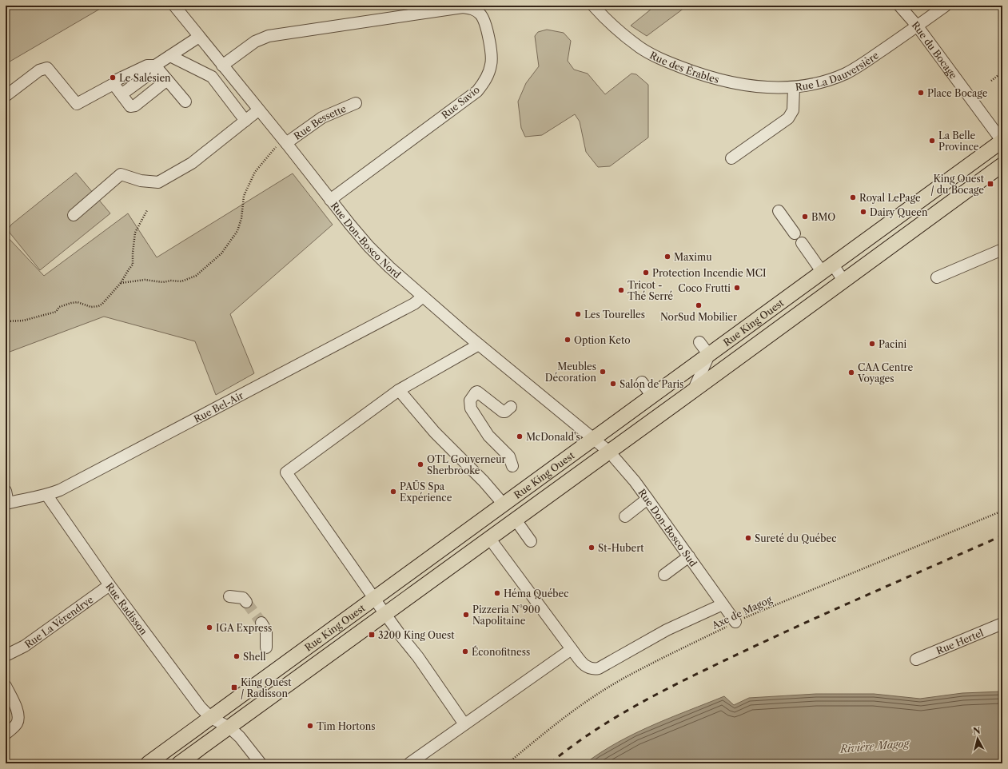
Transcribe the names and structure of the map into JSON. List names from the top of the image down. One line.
{"streets":{"main road":["Rue King Ouest"],"street":["Rue du Bocage","Rue des Érables","Rue La Dauversière","Rue Savio","Rue Bessette","Rue Don-Bosco Nord","Rue Bel-Air","Rue Don-Bosco Sud","Rue Radisson","Rue La Vérendrye","Rue Hertel"],"path":["Axe de Magog"]},"crossings":[["Rue du Bocage","Rue La Dauversière"],["Rue du Bocage","Rue King Ouest"],["Rue des Érables","Rue La Dauversière"],["Rue Savio","Rue Don-Bosco Nord"],["Rue Bessette","Rue Don-Bosco Nord"],["Rue Don-Bosco Nord","Rue King Ouest"],["Rue Don-Bosco Nord","Rue Bel-Air"],["Rue Don-Bosco Nord","Rue Don-Bosco Sud"],["Rue King Ouest","Rue Don-Bosco Sud"],["Rue King Ouest","Rue Radisson"],["Rue Bel-Air","Rue Radisson"],["Rue Don-Bosco Sud","Axe de Magog"],["Rue Radisson","Rue La Vérendrye"]],"water":["Rivière Magog"],"places":{"other":["Le Salésien","Place Bocage","La Belle Province","Royal LePage","Dairy Queen","BMO","Maximu","Protection Incendie MCI","Coco Frutti","Tricot - Thé Serré","NorSud Mobilier","Les Tourelles","Option Keto","Pacini","Meubles Décoration","CAA Centre Voyages","Salon de Paris","McDonald's","OTL Gouverneur Sherbrooke","PAŪS Spa Expérience","Sureté du Québec","St-Hubert","Héma Québec","Pizzeria N°900 Napolitaine","IGA Express","Éconofitness","Shell","Tim Hortons"],"transit":["King Ouest / du Bocage","3200 King Ouest","King Ouest / Radisson"]},"north":"top"}
